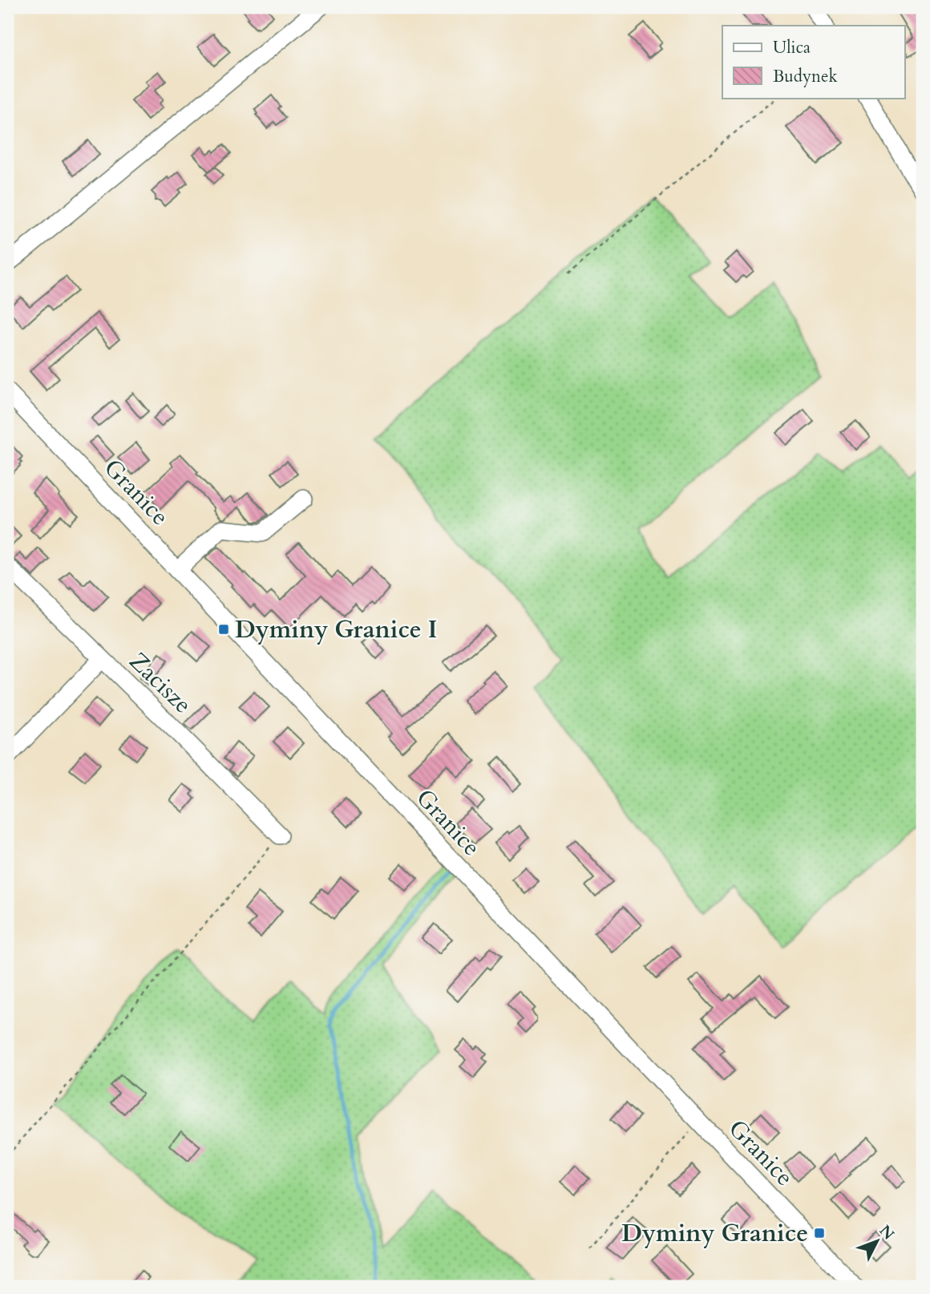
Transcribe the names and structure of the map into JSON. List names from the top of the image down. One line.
{"streets":{"street":["Granice","Zacisze"]},"places":{"transit":["Dyminy Granice I","Dyminy Granice"]},"legend":["Ulica","Budynek"],"north":"top right"}
